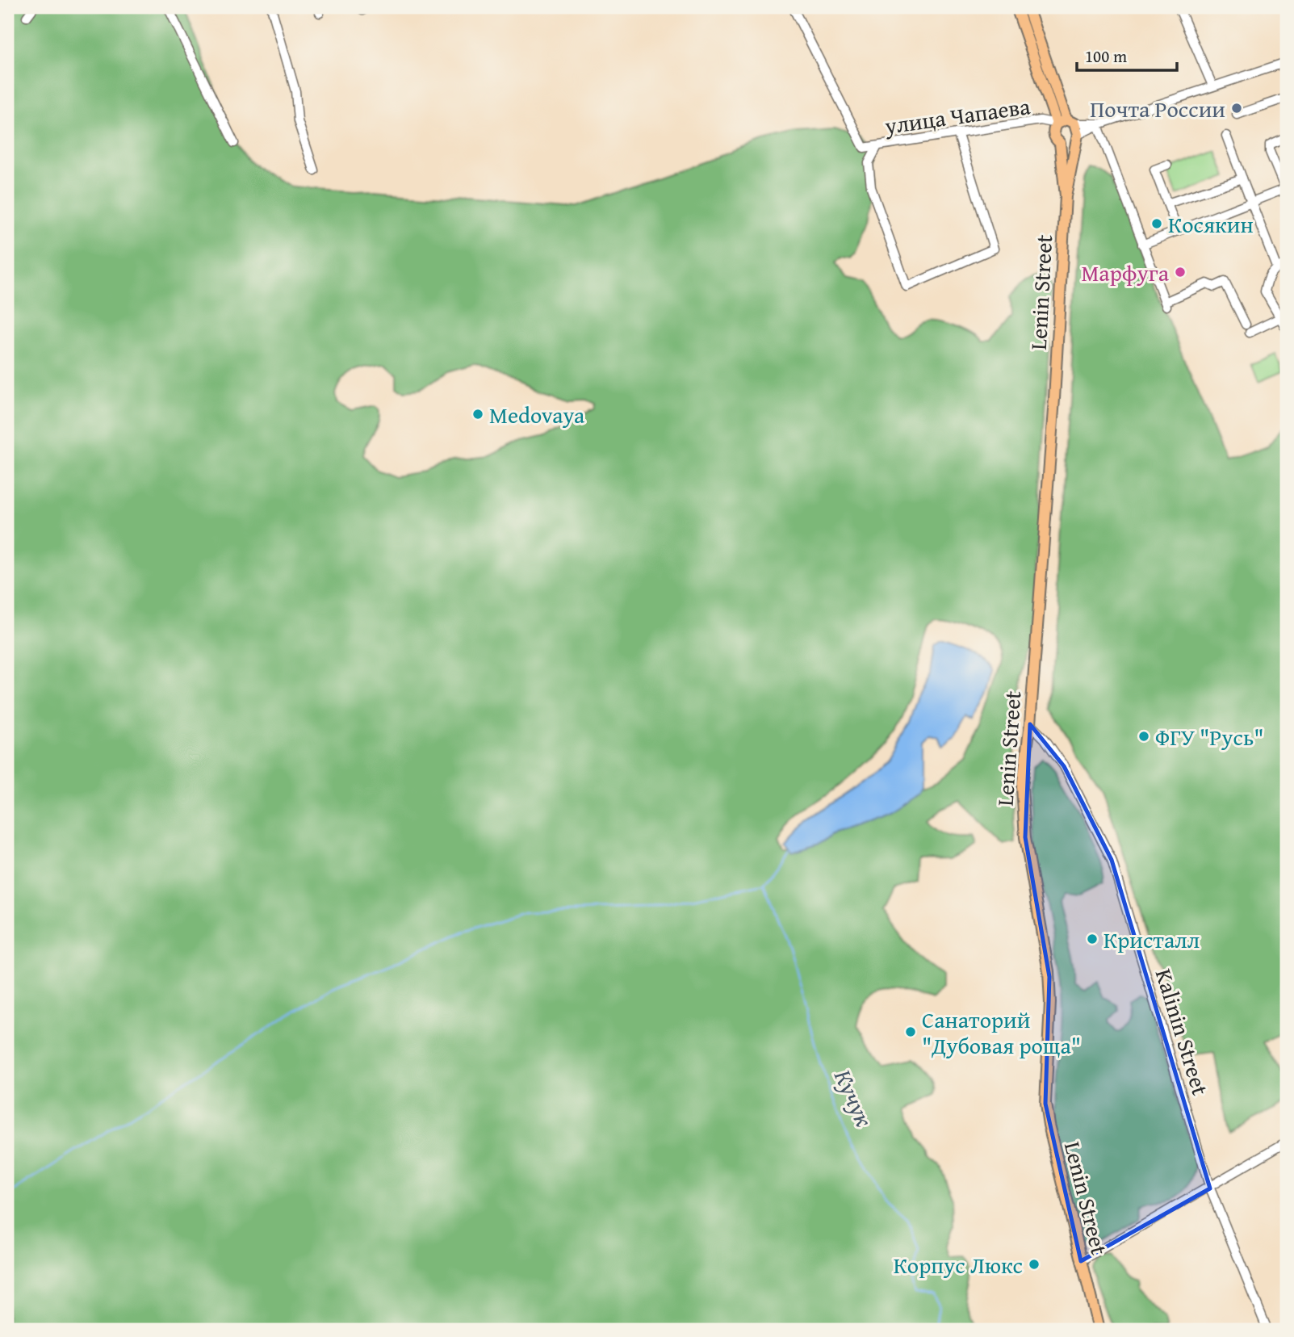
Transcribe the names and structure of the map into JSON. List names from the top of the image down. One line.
{"streets":{"main road":["Lenin Street"],"street":["улица Чапаева","Kalinin Street"]},"crossings":[["улица Чапаева","Lenin Street"],["Lenin Street","Kalinin Street"]],"water":["Кучук"],"places":["Почта России","Косякин","Марфуга","Medovaya","ФГУ \"Русь\"","Кристалл","Санаторий \"Дубовая роща\"","Корпус Люкс"],"scale_bar":"100 m"}
